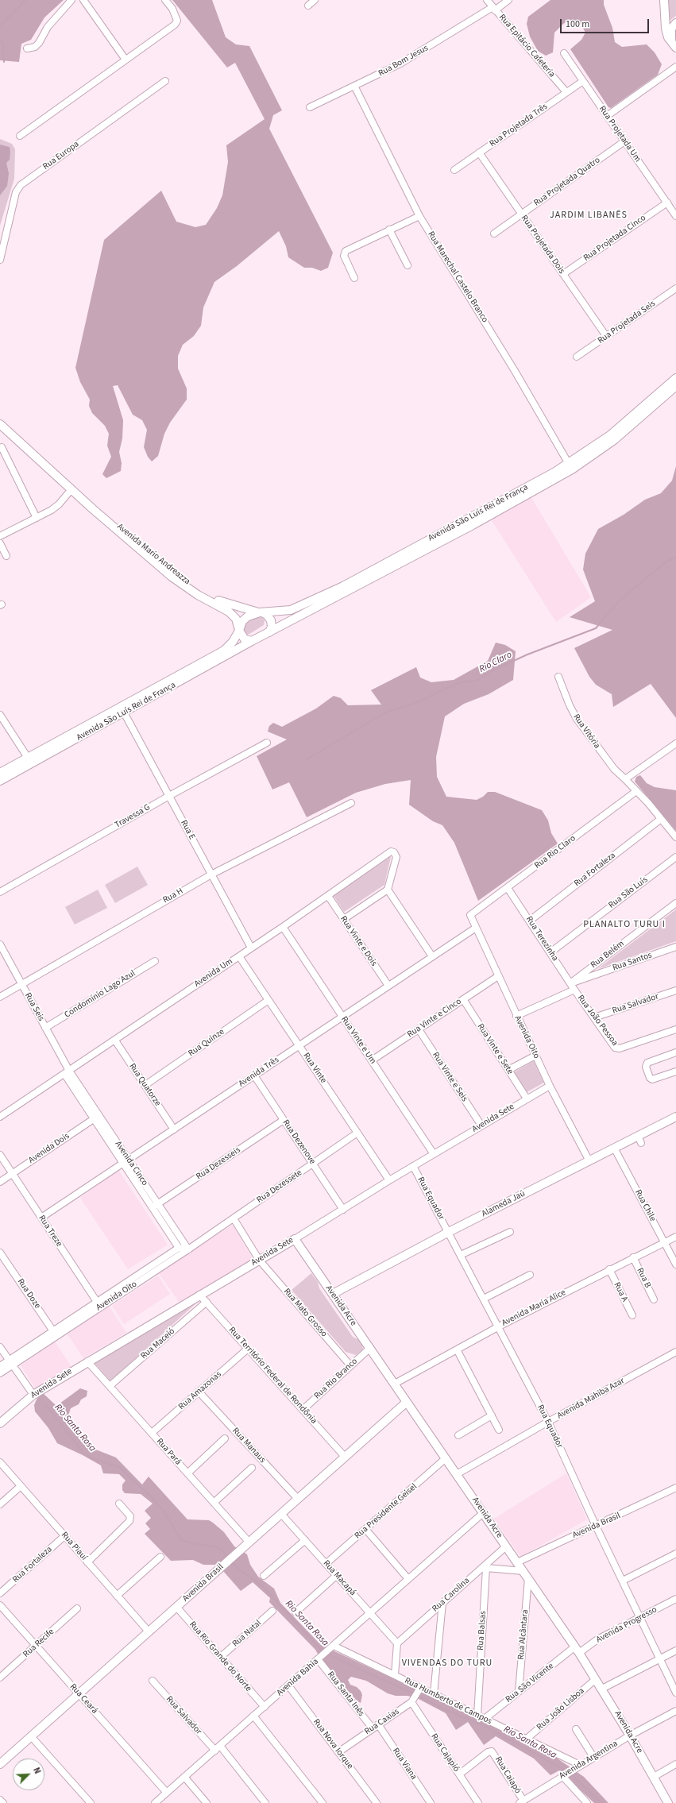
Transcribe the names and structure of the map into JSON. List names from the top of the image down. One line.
{"streets":{"main road":["Avenida São Luís Rei de França","Avenida Mario Andreazza","Avenida Sete","Alameda Jaú","Avenida Acre","Avenida Brasil"],"street":["Rua Epitácio Cafeteria","Rua Bom Jesus","Rua Projetada Três","Rua Projetada Um","Rua Europa","Rua Projetada Quatro","Rua Projetada Cinco","Rua Projetada Dois","Rua Marechal Castelo Branco","Rua Projetada Seis","Rua Vitória","Travessa G","Rua E","Rua Rio Claro","Rua Fortaleza","Rua São Luís","Rua H","Rua Terezinha","Rua Vinte e Dois","Rua Belém","Rua Santos","Avenida Um","Condomínio Lago Azul","Rua Salvador","Rua Seis","Rua Vinte e Cinco","Rua João Pessoa","Avenida Oito","Rua Vinte e Um","Rua Quinze","Rua Vinte e Sete","Rua Vinte","Avenida Três","Rua Vinte e Seis","Rua Quatorze","Rua Dezenove","Avenida Dois","Avenida Cinco","Rua Dezesseis","Rua Dezessete","Rua Equador","Rua Chile","Rua Treze","Rua B","Rua A","Rua Doze","Avenida Maria Alice","Rua Mato Grosso","Rua Maceió","Rua Território Federal de Rondônia","Rua Rio Branco","Rua Amazonas","Avenida Mahiba Azar","Rua Manaus","Rua Pará","Rua Presidente Geisel","Rua Piauí","Rua Macapá","Rua Carolina","Avenida Progresso","Rua Balsas","Rua Natal","Rua Alcântara","Rua Recife","Rua Rio Grande do Norte","Avenida Bahia","Rua São Vicente","Rua Santa Inês","Rua Ceará","Rua Humberto de Campos","Rua João Lisboa","Rua Caxias","Rua Nova Iorque","Rua Cajapió","Avenida Argentina","Rua Viana","Rua Caiapó"]},"crossings":[["Rua Epitácio Cafeteria","Rua Bom Jesus"],["Rua Epitácio Cafeteria","Rua Projetada Três"],["Rua Bom Jesus","Rua Marechal Castelo Branco"],["Rua Projetada Três","Rua Projetada Um"],["Rua Projetada Três","Rua Projetada Dois"],["Rua Projetada Um","Rua Projetada Quatro"],["Rua Projetada Um","Rua Projetada Cinco"],["Rua Projetada Quatro","Rua Projetada Dois"],["Rua Projetada Cinco","Rua Projetada Dois"],["Rua Projetada Dois","Rua Projetada Seis"],["Rua Marechal Castelo Branco","Avenida São Luís Rei de França"],["Avenida São Luís Rei de França","Avenida Mario Andreazza"],["Avenida São Luís Rei de França","Rua E"],["Rua Vitória","Rua Rio Claro"],["Rua Vitória","Rua Fortaleza"],["Travessa G","Rua E"],["Rua E","Rua H"],["Rua E","Avenida Um"],["Rua Rio Claro","Rua Terezinha"],["Rua Rio Claro","Avenida Oito"],["Rua Fortaleza","Rua Terezinha"],["Rua Fortaleza","Rua Piauí"],["Rua São Luís","Rua Terezinha"],["Rua H","Rua Seis"],["Rua Terezinha","Rua Belém"],["Rua Terezinha","Rua Santos"],["Rua Terezinha","Rua João Pessoa"],["Rua Vinte e Dois","Avenida Um"],["Rua Vinte e Dois","Avenida Três"],["Rua Belém","Rua Santos"],["Avenida Um","Rua Seis"],["Avenida Um","Rua Vinte e Um"],["Avenida Um","Rua Vinte"],["Avenida Um","Rua Quatorze"],["Avenida Um","Avenida Cinco"],["Condomínio Lago Azul","Rua Seis"],["Rua Salvador","Rua João Pessoa"],["Rua Salvador","Avenida Bahia"],["Rua Seis","Avenida Cinco"],["Rua Vinte e Cinco","Avenida Oito"],["Rua Vinte e Cinco","Rua Vinte e Um"],["Rua Vinte e Cinco","Rua Vinte e Sete"],["Rua Vinte e Cinco","Rua Vinte e Seis"],["Avenida Oito","Avenida Três"],["Avenida Oito","Avenida Sete"],["Avenida Oito","Avenida Cinco"],["Avenida Oito","Rua Dezessete"],["Avenida Oito","Alameda Jaú"],["Avenida Oito","Rua Treze"],["Avenida Oito","Rua Mato Grosso"],["Rua Vinte e Um","Avenida Três"],["Rua Vinte e Um","Avenida Sete"],["Rua Quinze","Rua Vinte"],["Rua Quinze","Rua Quatorze"],["Rua Vinte e Sete","Avenida Sete"],["Rua Vinte","Avenida Três"],["Rua Vinte","Avenida Sete"],["Rua Vinte","Rua Dezessete"],["Avenida Três","Rua Quatorze"],["Avenida Três","Rua Dezenove"],["Avenida Três","Avenida Cinco"],["Avenida Três","Rua Treze"],["Rua Vinte e Seis","Avenida Sete"],["Avenida Sete","Rua Dezenove"],["Avenida Sete","Rua Equador"],["Avenida Sete","Avenida Acre"],["Avenida Sete","Rua Mato Grosso"],["Avenida Sete","Rua Território Federal de Rondônia"],["Avenida Sete","Rua Pará"],["Rua Dezenove","Rua Dezesseis"],["Rua Dezenove","Rua Dezessete"],["Avenida Dois","Avenida Cinco"],["Avenida Dois","Rua Treze"],["Avenida Cinco","Rua Dezesseis"],["Rua Dezessete","Rua Mato Grosso"],["Rua Equador","Alameda Jaú"],["Rua Equador","Avenida Maria Alice"],["Rua Equador","Avenida Mahiba Azar"],["Rua Equador","Avenida Brasil"],["Rua Equador","Avenida Progresso"],["Alameda Jaú","Rua Chile"],["Alameda Jaú","Avenida Acre"],["Rua Chile","Avenida Maria Alice"],["Rua B","Avenida Maria Alice"],["Rua A","Avenida Maria Alice"],["Avenida Acre","Avenida Maria Alice"],["Avenida Acre","Rua Rio Branco"],["Avenida Acre","Avenida Mahiba Azar"],["Avenida Acre","Rua Presidente Geisel"],["Avenida Acre","Avenida Brasil"],["Avenida Acre","Rua Carolina"],["Avenida Acre","Avenida Progresso"],["Avenida Acre","Rua Alcântara"],["Avenida Acre","Avenida Bahia"],["Avenida Acre","Rua São Vicente"],["Avenida Acre","Rua João Lisboa"],["Avenida Acre","Avenida Argentina"],["Rua Mato Grosso","Rua Rio Branco"],["Rua Maceió","Rua Território Federal de Rondônia"],["Rua Maceió","Rua Pará"],["Rua Território Federal de Rondônia","Rua Rio Branco"],["Rua Território Federal de Rondônia","Rua Amazonas"],["Rua Território Federal de Rondônia","Avenida Brasil"],["Rua Amazonas","Rua Manaus"],["Rua Amazonas","Rua Pará"],["Rua Manaus","Avenida Brasil"],["Rua Pará","Avenida Brasil"],["Rua Presidente Geisel","Rua Macapá"],["Avenida Brasil","Rua Piauí"],["Avenida Brasil","Rua Macapá"],["Avenida Brasil","Rua Rio Grande do Norte"],["Avenida Brasil","Rua Ceará"],["Rua Macapá","Rua Carolina"],["Rua Macapá","Avenida Bahia"],["Rua Carolina","Rua Balsas"],["Avenida Progresso","Rua São Vicente"],["Rua Balsas","Rua Humberto de Campos"],["Rua Natal","Rua Rio Grande do Norte"],["Rua Alcântara","Rua São Vicente"],["Rua Recife","Rua Ceará"],["Rua Rio Grande do Norte","Avenida Bahia"],["Avenida Bahia","Rua Santa Inês"],["Avenida Bahia","Rua Ceará"],["Avenida Bahia","Rua Humberto de Campos"],["Avenida Bahia","Rua Nova Iorque"],["Rua São Vicente","Rua Humberto de Campos"],["Rua Santa Inês","Rua Caxias"],["Rua Santa Inês","Rua Viana"],["Rua Humberto de Campos","Rua João Lisboa"],["Rua Humberto de Campos","Rua Caxias"],["Rua Humberto de Campos","Avenida Argentina"],["Rua Caxias","Rua Nova Iorque"],["Rua Caxias","Rua Cajapió"],["Rua Caxias","Rua Viana"],["Rua Cajapió","Rua Caiapó"],["Avenida Argentina","Rua Caiapó"]],"districts":["JARDIM LIBANÊS","PLANALTO TURU I","VIVENDAS DO TURU"],"water":["Rio Claro","Rio Santa Rosa"],"scale_bar":"100 m","north":"top right"}
